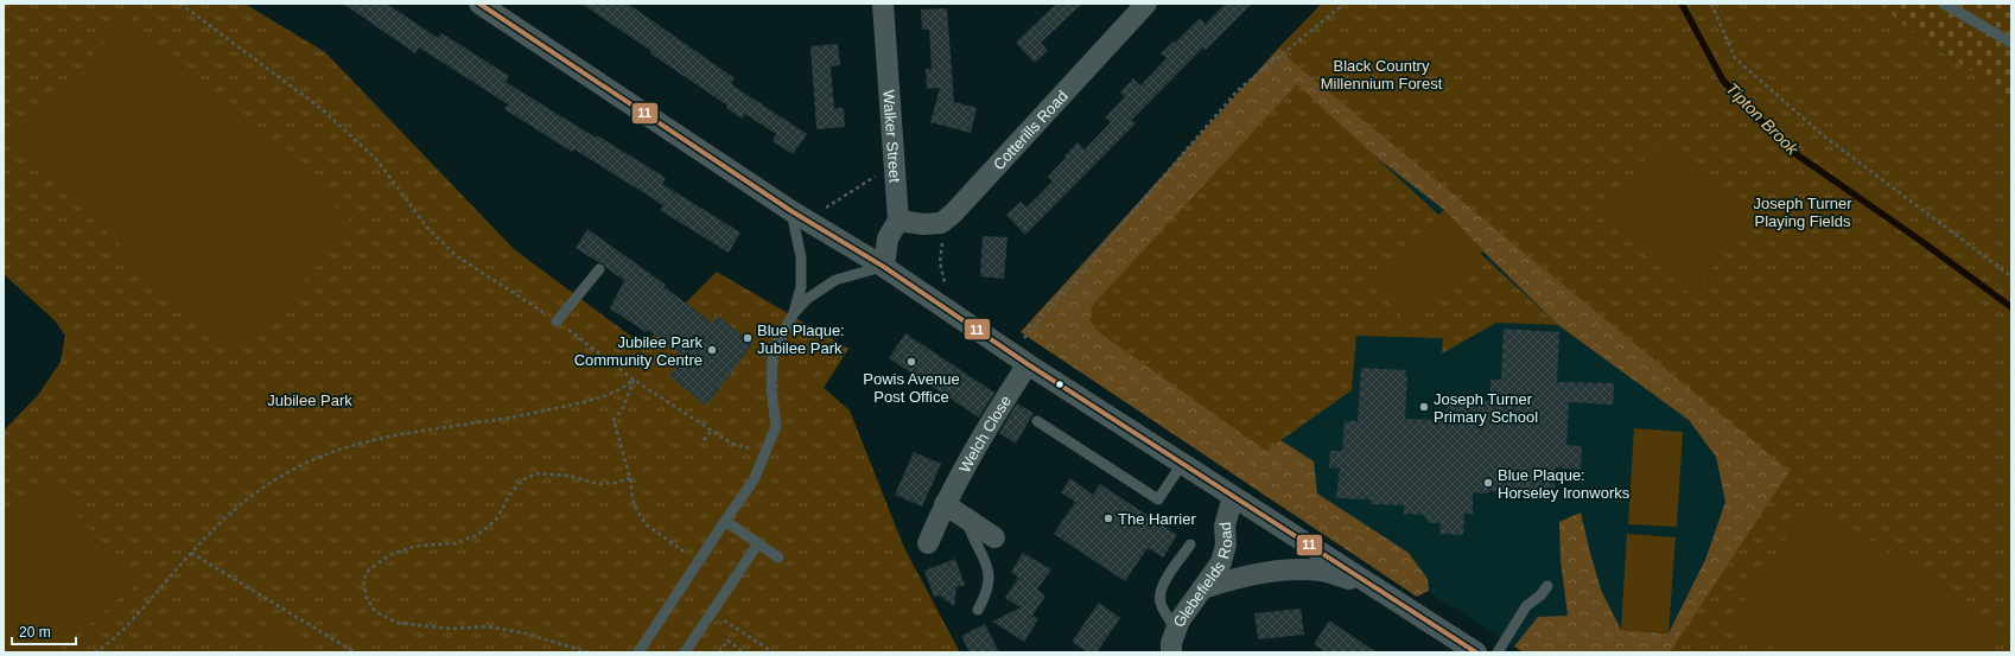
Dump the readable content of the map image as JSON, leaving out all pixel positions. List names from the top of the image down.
{
  "streets": {
    "street": [
      "Cotterills Road",
      "Walker Street",
      "Welch Close",
      "Glebefields Road"
    ]
  },
  "crossings": [
    ["Cotterills Road", "Walker Street"]
  ],
  "water": ["Tipton Brook"],
  "parks": ["Black Country Millennium Forest", "Joseph Turner Playing Fields", "Jubilee Park"],
  "places": [
    "Blue Plaque: Jubilee Park",
    "Jubilee Park Community Centre",
    "Powis Avenue Post Office",
    "Joseph Turner Primary School",
    "Blue Plaque: Horseley Ironworks",
    "The Harrier"
  ],
  "lines": ["transit line 11"],
  "scale_bar": "20 m"
}
